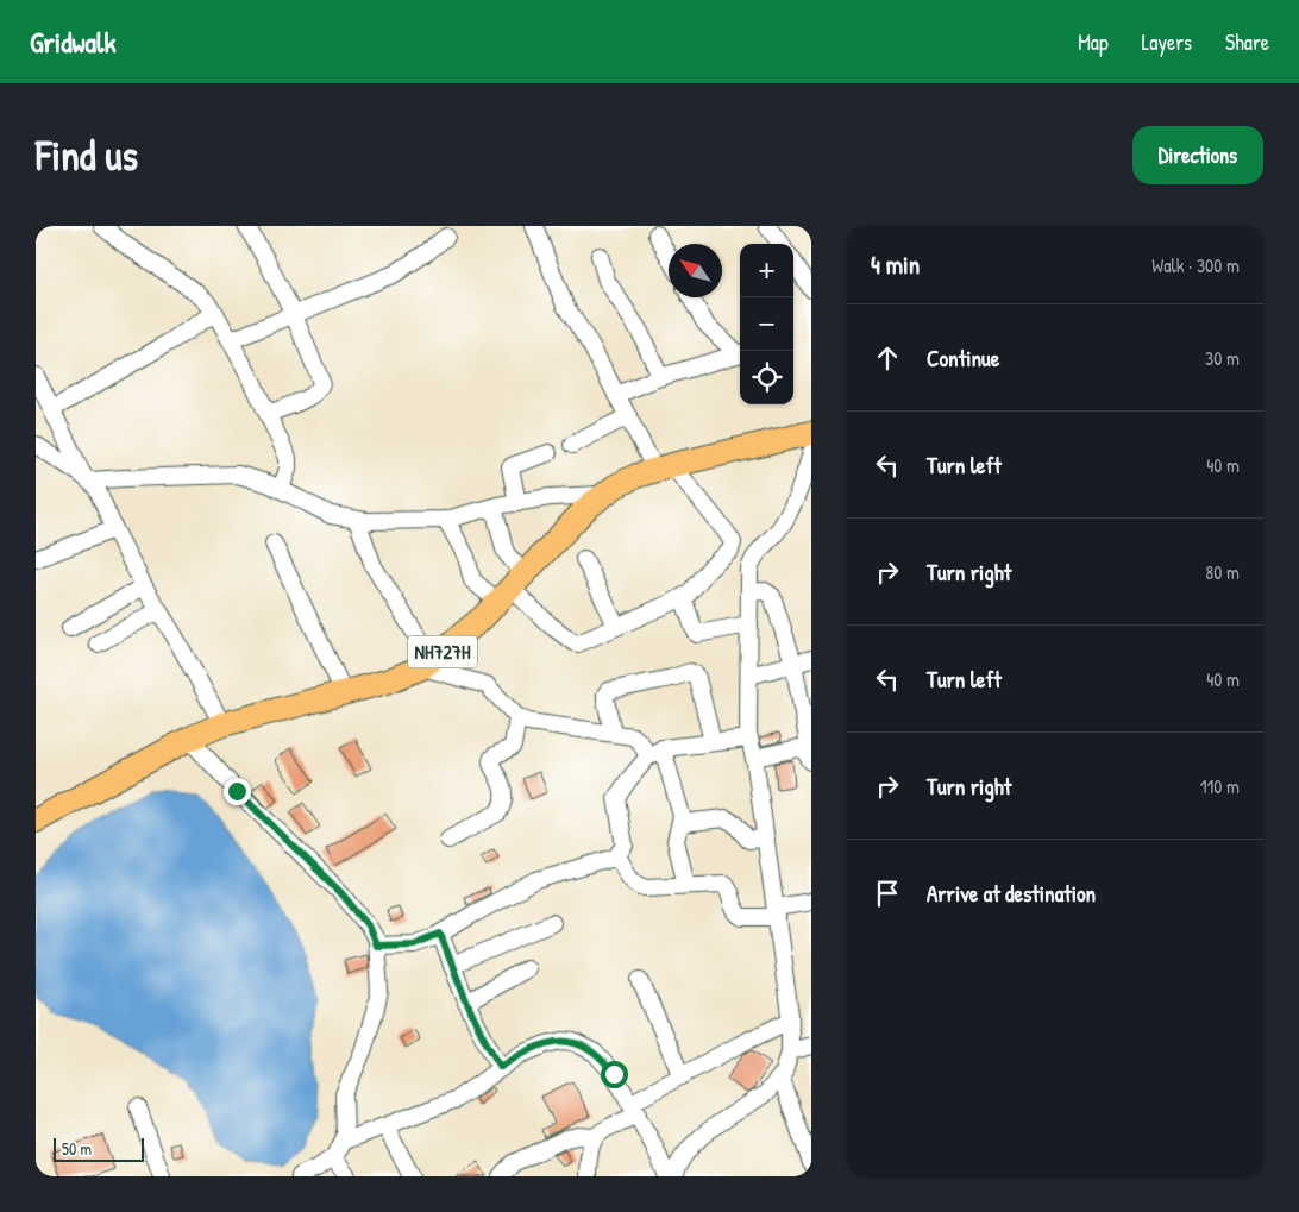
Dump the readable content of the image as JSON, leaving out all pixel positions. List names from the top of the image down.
{
  "streets": {
    "highway": ["NH727H"]
  },
  "scale_bar": "50 m",
  "north": "top left",
  "page": {
    "header": "Gridwalk",
    "nav": ["Map", "Layers", "Share"],
    "buttons": "Directions",
    "title": "Find us",
    "heading": ["4 min", "Walk · 300 m"],
    "map_buttons": ["+", "−"],
    "list": [
      ["Continue", "30 m"],
      ["Turn left", "40 m"],
      ["Turn right", "80 m"],
      ["Turn left", "40 m"],
      ["Turn right", "110 m"],
      "Arrive at destination"
    ],
    "scale": "50 m"
  }
}
